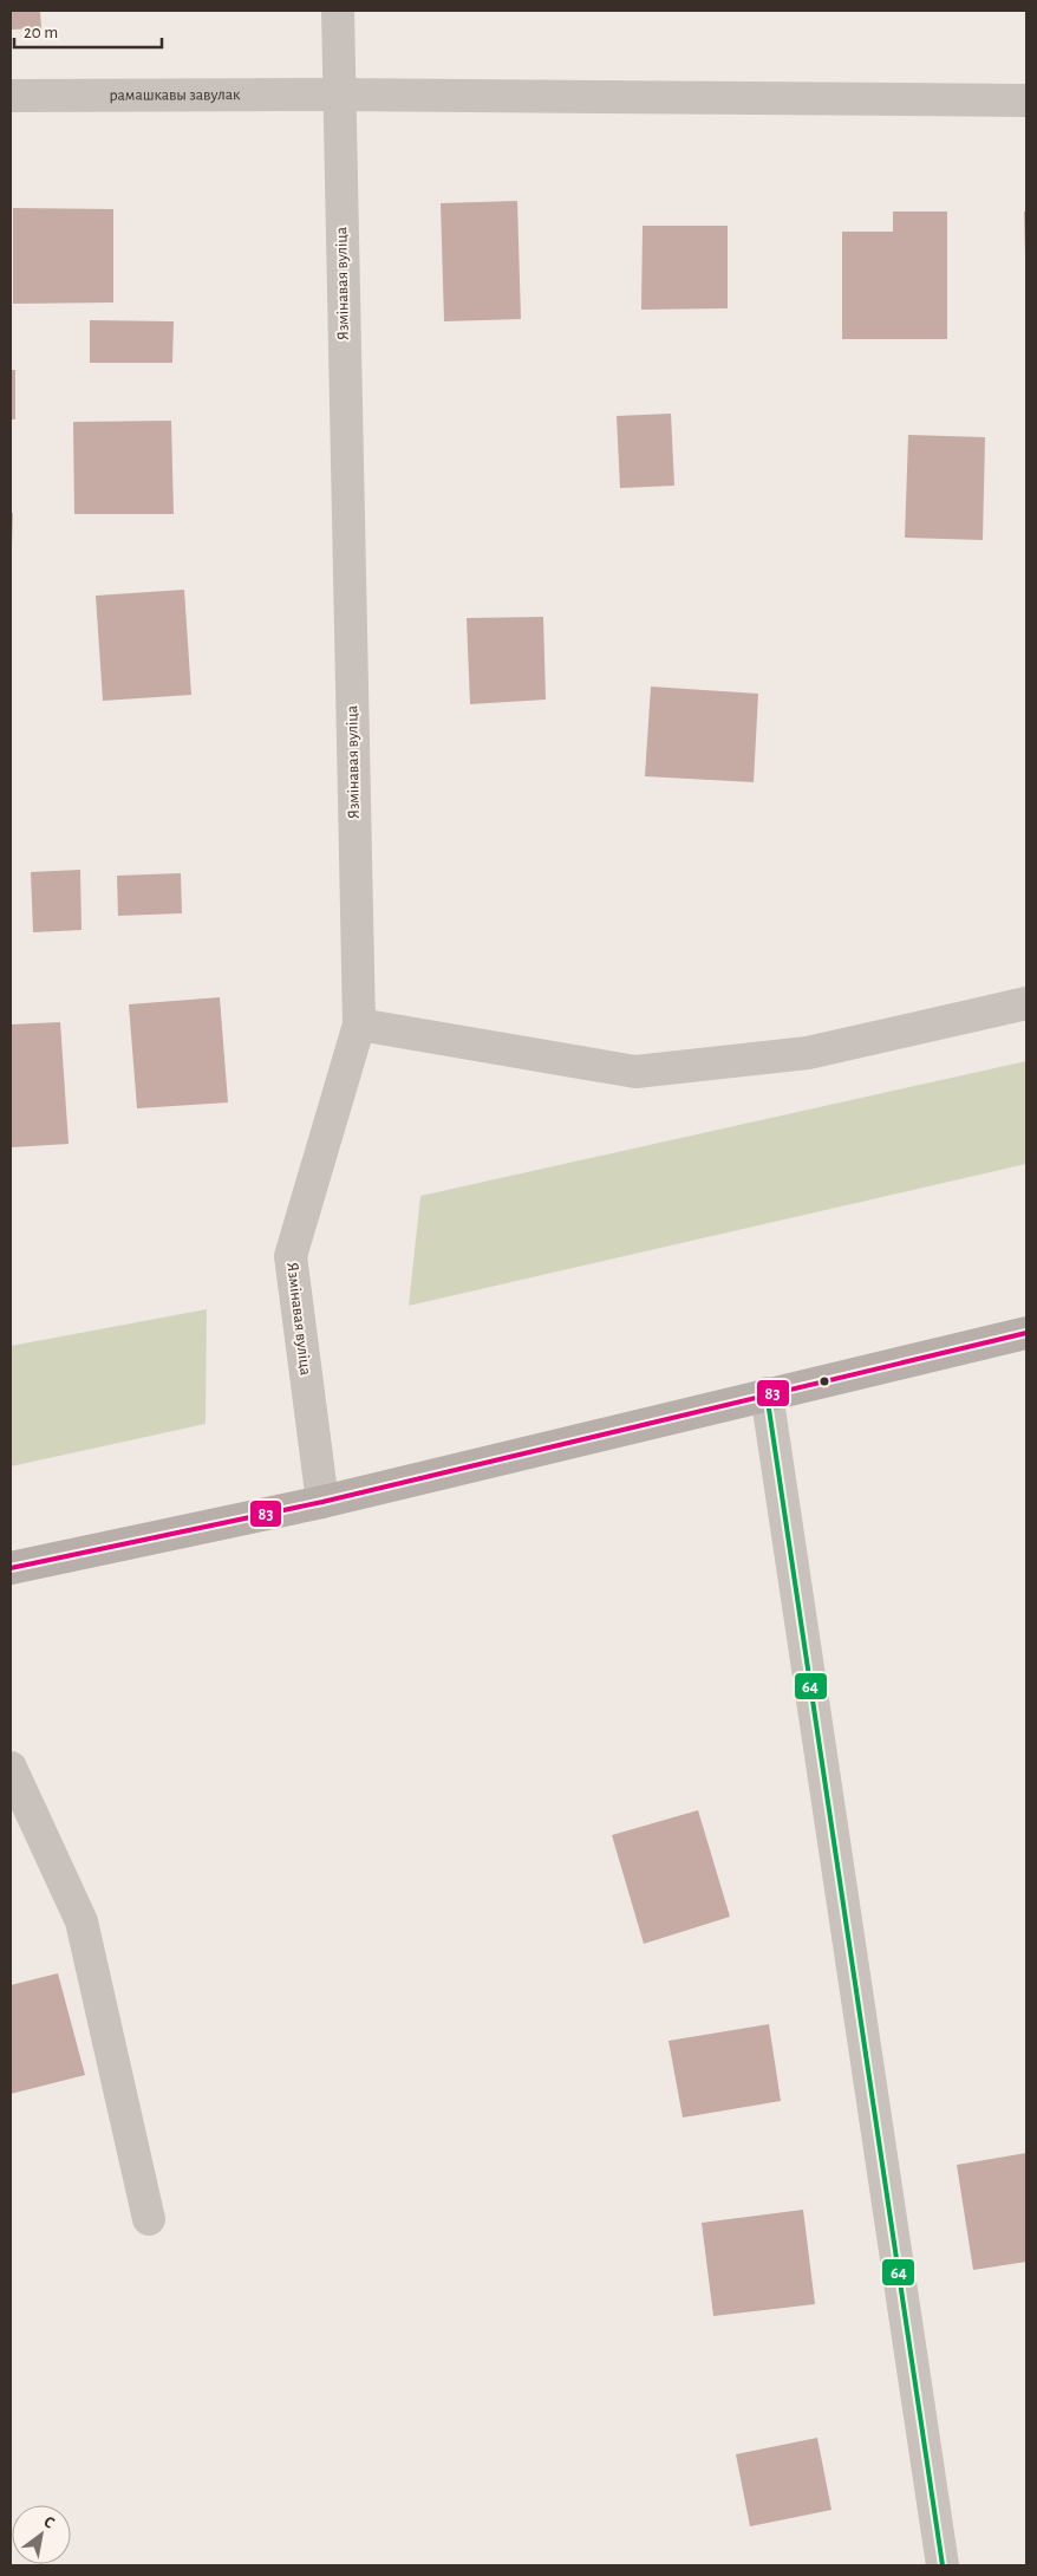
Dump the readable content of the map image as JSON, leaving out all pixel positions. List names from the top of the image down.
{
  "streets": {
    "street": ["рамашкавы завулак", "Язмінавая вуліца"]
  },
  "crossings": [
    ["рамашкавы завулак", "Язмінавая вуліца"]
  ],
  "lines": ["transit line 83", "transit line 64"],
  "scale_bar": "20 m",
  "north": "top right"
}
